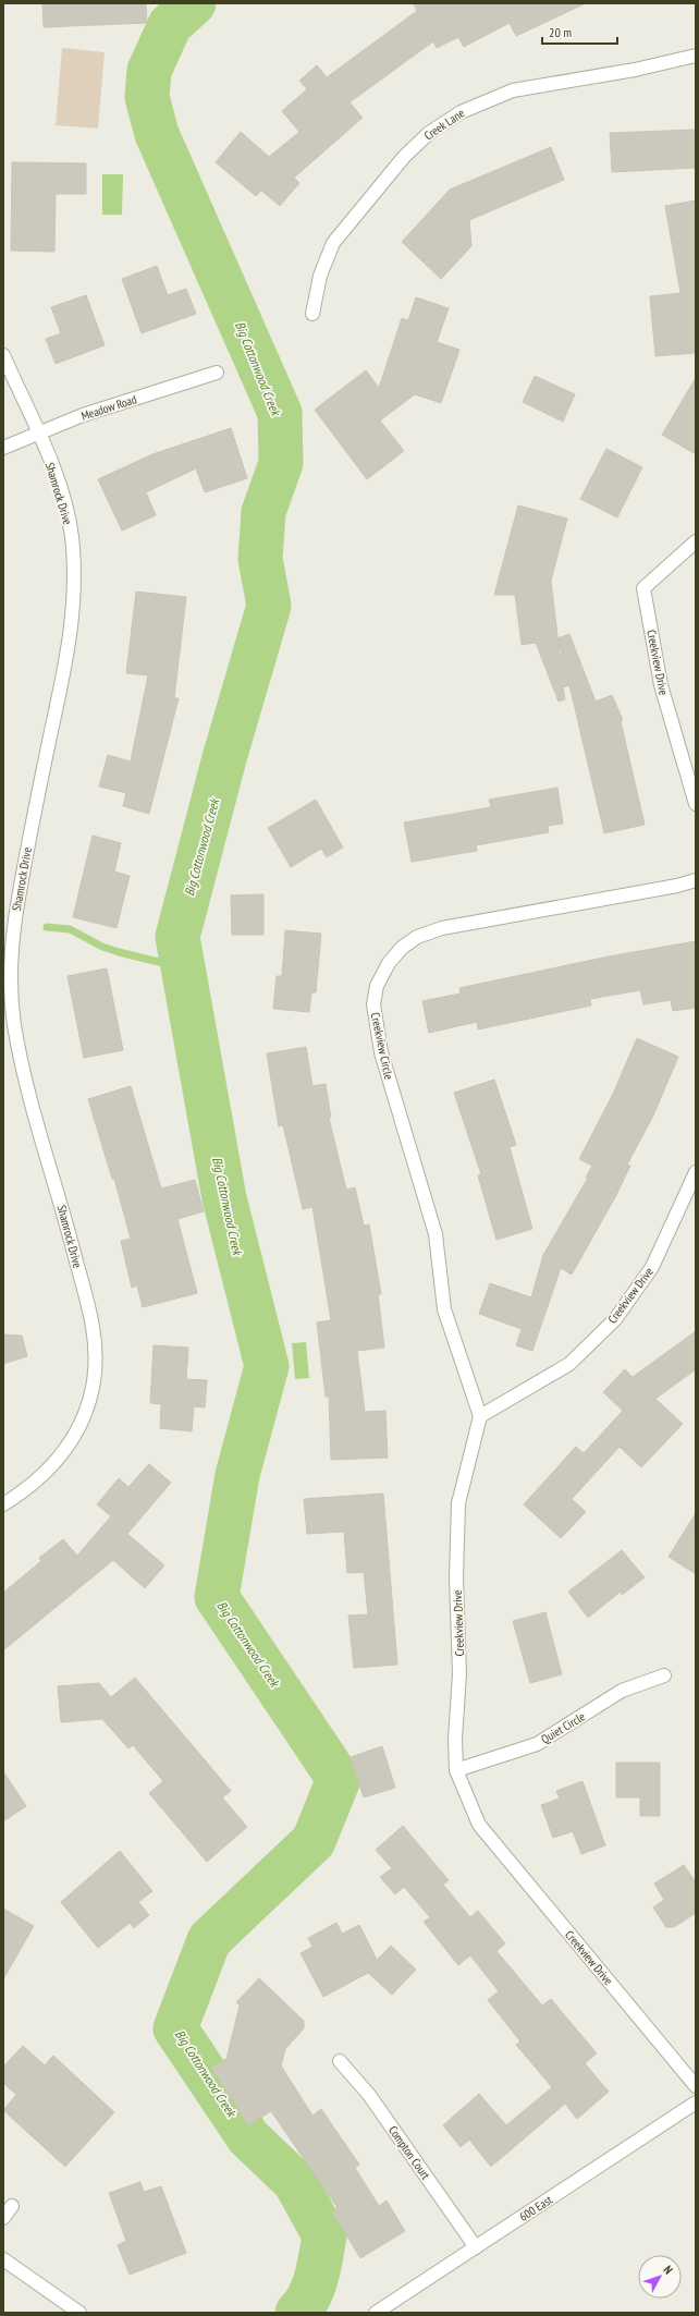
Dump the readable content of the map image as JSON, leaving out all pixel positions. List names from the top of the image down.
{
  "streets": {
    "street": [
      "Creek Lane",
      "Meadow Road",
      "Shamrock Drive",
      "Creekview Drive",
      "Creekview Circle",
      "Quiet Circle",
      "Compton Court",
      "600 East"
    ]
  },
  "crossings": [
    ["Meadow Road", "Shamrock Drive"],
    ["Creekview Drive", "Creekview Circle"],
    ["Creekview Drive", "Quiet Circle"],
    ["Compton Court", "600 East"]
  ],
  "water": ["Big Cottonwood Creek"],
  "scale_bar": "20 m",
  "north": "top right"
}
